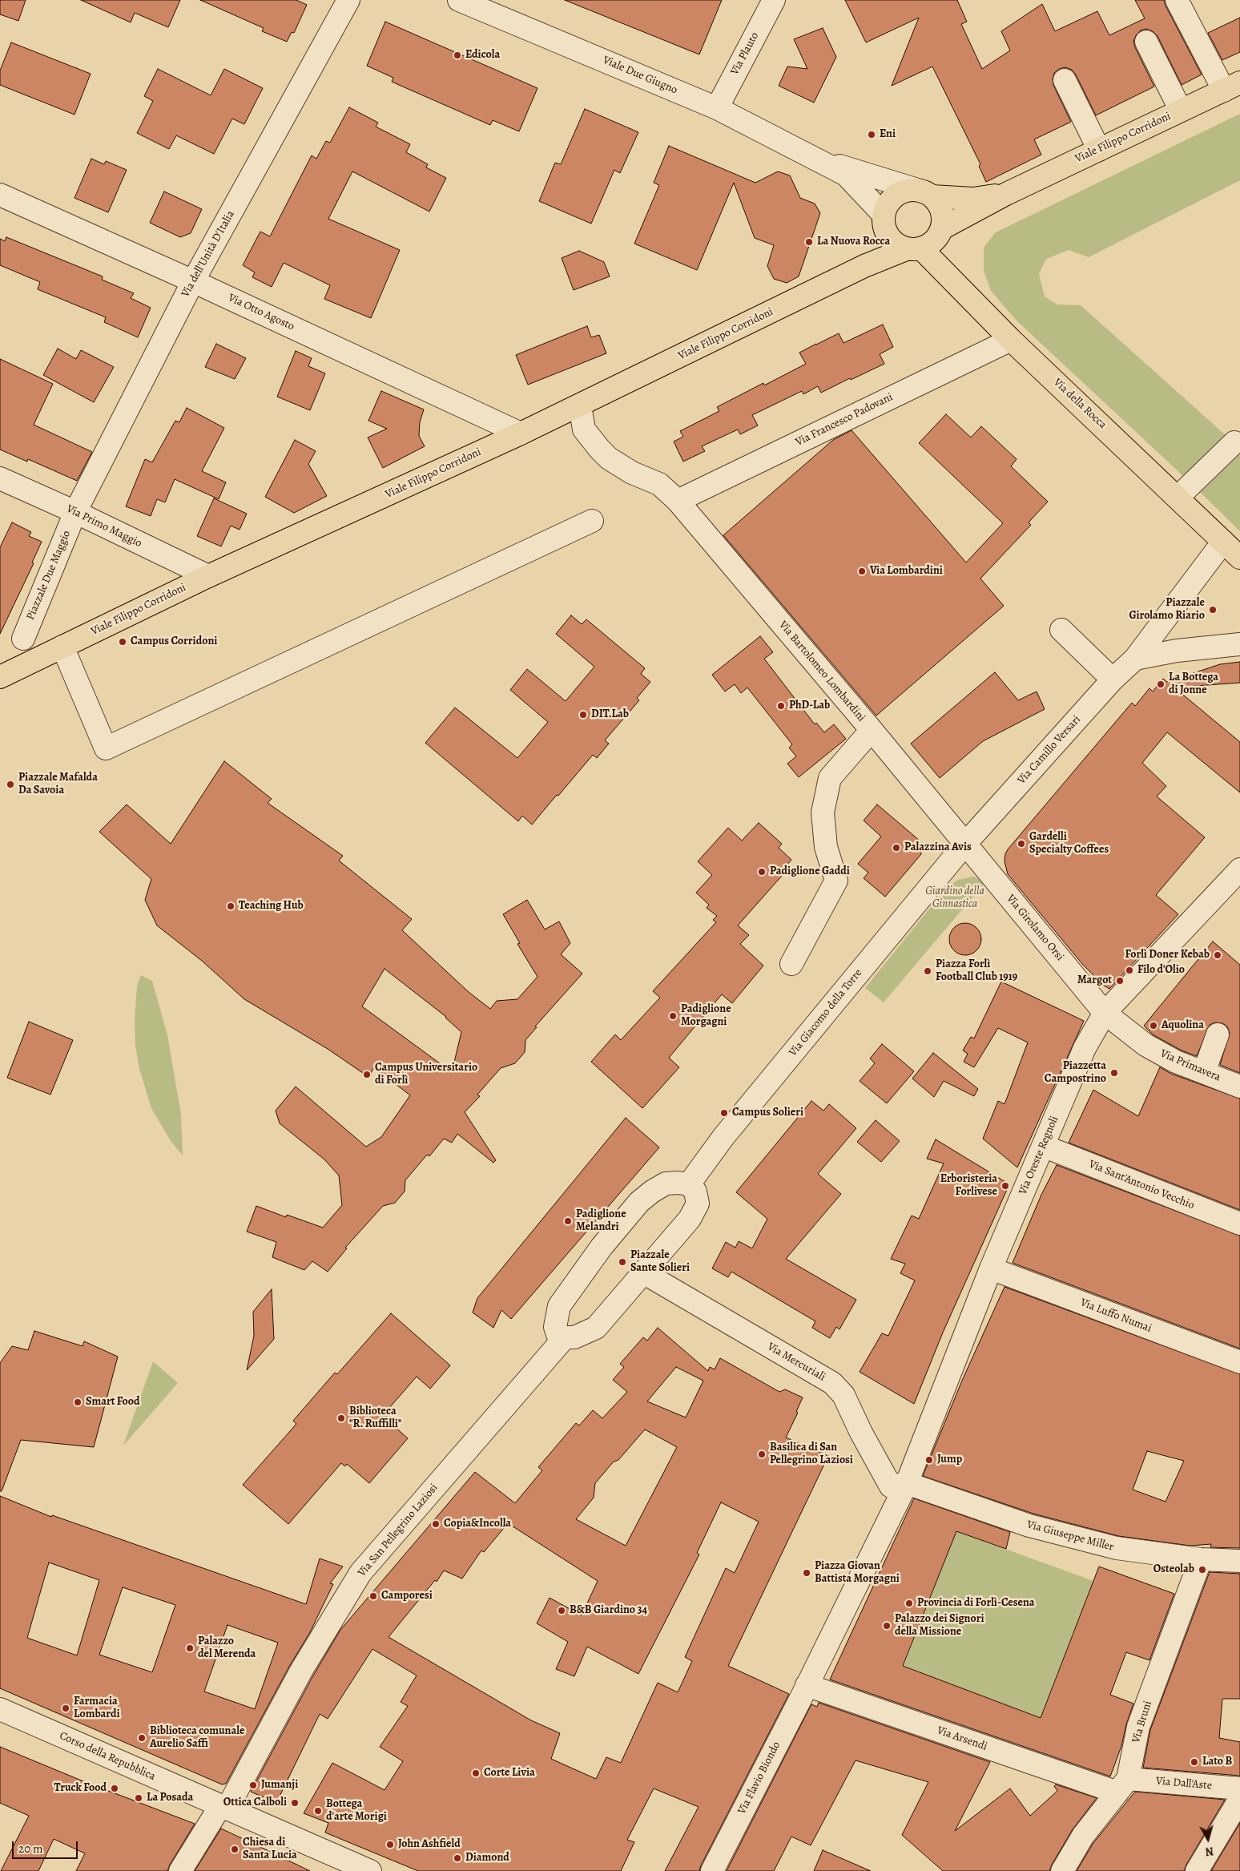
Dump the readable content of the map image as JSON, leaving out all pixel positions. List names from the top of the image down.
{
  "streets": {
    "main road": ["Viale Filippo Corridoni", "Via della Rocca"],
    "street": [
      "Via Plauto",
      "Viale Due Giugno",
      "Via dell'Unità D'Italia",
      "Via Otto Agosto",
      "Via Francesco Padovani",
      "Via Primo Maggio",
      "Piazzale Due Maggio",
      "Via Bartolomeo Lombardini",
      "Via Camillo Versari",
      "Via Girolamo Orsi",
      "Via Giacomo della Torre",
      "Via Primavera",
      "Via Oreste Regnoli",
      "Via Sant'Antonio Vecchio",
      "Via Luffo Numai",
      "Via Mercuriali",
      "Via San Pellegrino Laziosi",
      "Via Giuseppe Miller",
      "Via Bruni",
      "Via Arsendi",
      "Corso della Repubblica",
      "Via Flavio Biondo",
      "Via Dall'Aste"
    ]
  },
  "crossings": [
    ["Via Plauto", "Viale Due Giugno"],
    ["Viale Due Giugno", "Viale Filippo Corridoni"],
    ["Viale Due Giugno", "Via della Rocca"],
    ["Viale Filippo Corridoni", "Via Otto Agosto"],
    ["Viale Filippo Corridoni", "Via della Rocca"],
    ["Viale Filippo Corridoni", "Via Primo Maggio"],
    ["Viale Filippo Corridoni", "Via Bartolomeo Lombardini"],
    ["Via dell'Unità D'Italia", "Via Otto Agosto"],
    ["Via dell'Unità D'Italia", "Via Primo Maggio"],
    ["Via dell'Unità D'Italia", "Piazzale Due Maggio"],
    ["Via della Rocca", "Via Francesco Padovani"],
    ["Via Francesco Padovani", "Via Bartolomeo Lombardini"],
    ["Via Primo Maggio", "Piazzale Due Maggio"],
    ["Via Bartolomeo Lombardini", "Via Camillo Versari"],
    ["Via Bartolomeo Lombardini", "Via Girolamo Orsi"],
    ["Via Bartolomeo Lombardini", "Via Giacomo della Torre"],
    ["Via Camillo Versari", "Via Girolamo Orsi"],
    ["Via Camillo Versari", "Via Giacomo della Torre"],
    ["Via Girolamo Orsi", "Via Giacomo della Torre"],
    ["Via Girolamo Orsi", "Via Primavera"],
    ["Via Girolamo Orsi", "Via Oreste Regnoli"],
    ["Via Primavera", "Via Oreste Regnoli"],
    ["Via Oreste Regnoli", "Via Sant'Antonio Vecchio"],
    ["Via Oreste Regnoli", "Via Luffo Numai"],
    ["Via Oreste Regnoli", "Via Mercuriali"],
    ["Via Oreste Regnoli", "Via Giuseppe Miller"],
    ["Via Mercuriali", "Via Giuseppe Miller"],
    ["Via San Pellegrino Laziosi", "Corso della Repubblica"],
    ["Via Giuseppe Miller", "Via Bruni"],
    ["Via Bruni", "Via Arsendi"],
    ["Via Bruni", "Via Dall'Aste"],
    ["Via Arsendi", "Via Flavio Biondo"],
    ["Via Arsendi", "Via Dall'Aste"]
  ],
  "parks": ["Giardino della Ginnastica"],
  "places": [
    "Edicola",
    "Eni",
    "La Nuova Rocca",
    "Via Lombardini",
    "Piazzale Girolamo Riario",
    "Campus Corridoni",
    "La Bottega di Jonne",
    "PhD-Lab",
    "DIT.Lab",
    "Piazzale Mafalda Da Savoia",
    "Gardelli Specialty Coffees",
    "Palazzina Avis",
    "Padiglione Gaddi",
    "Teaching Hub",
    "Forlì Doner Kebab",
    "Filo d'Olio",
    "Piazza Forlì Football Club 1919",
    "Margot",
    "Padiglione Morgagni",
    "Aquolina",
    "Piazzetta Campostrino",
    "Campus Universitario di Forlì",
    "Campus Solieri",
    "Erboristeria Forlivese",
    "Padiglione Melandri",
    "Piazzale Sante Solieri",
    "Smart Food",
    "Biblioteca \"R. Ruffilli\"",
    "Basilica di San Pellegrino Laziosi",
    "Jump",
    "Copia&Incolla",
    "Osteolab",
    "Piazza Giovan Battista Morgagni",
    "Camporesi",
    "Provincia di Forlì-Cesena",
    "B&B Giardino 34",
    "Palazzo dei Signori della Missione",
    "Palazzo del Merenda",
    "Farmacia Lombardi",
    "Biblioteca comunale Aurelio Saffi",
    "Lato B",
    "Corte Livia",
    "Jumanji",
    "Truck Food",
    "La Posada",
    "Ottica Calboli",
    "Bottega d'arte Morigi",
    "John Ashfield",
    "Chiesa di Santa Lucia",
    "Diamond"
  ],
  "scale_bar": "20 m",
  "north": "bottom"
}
